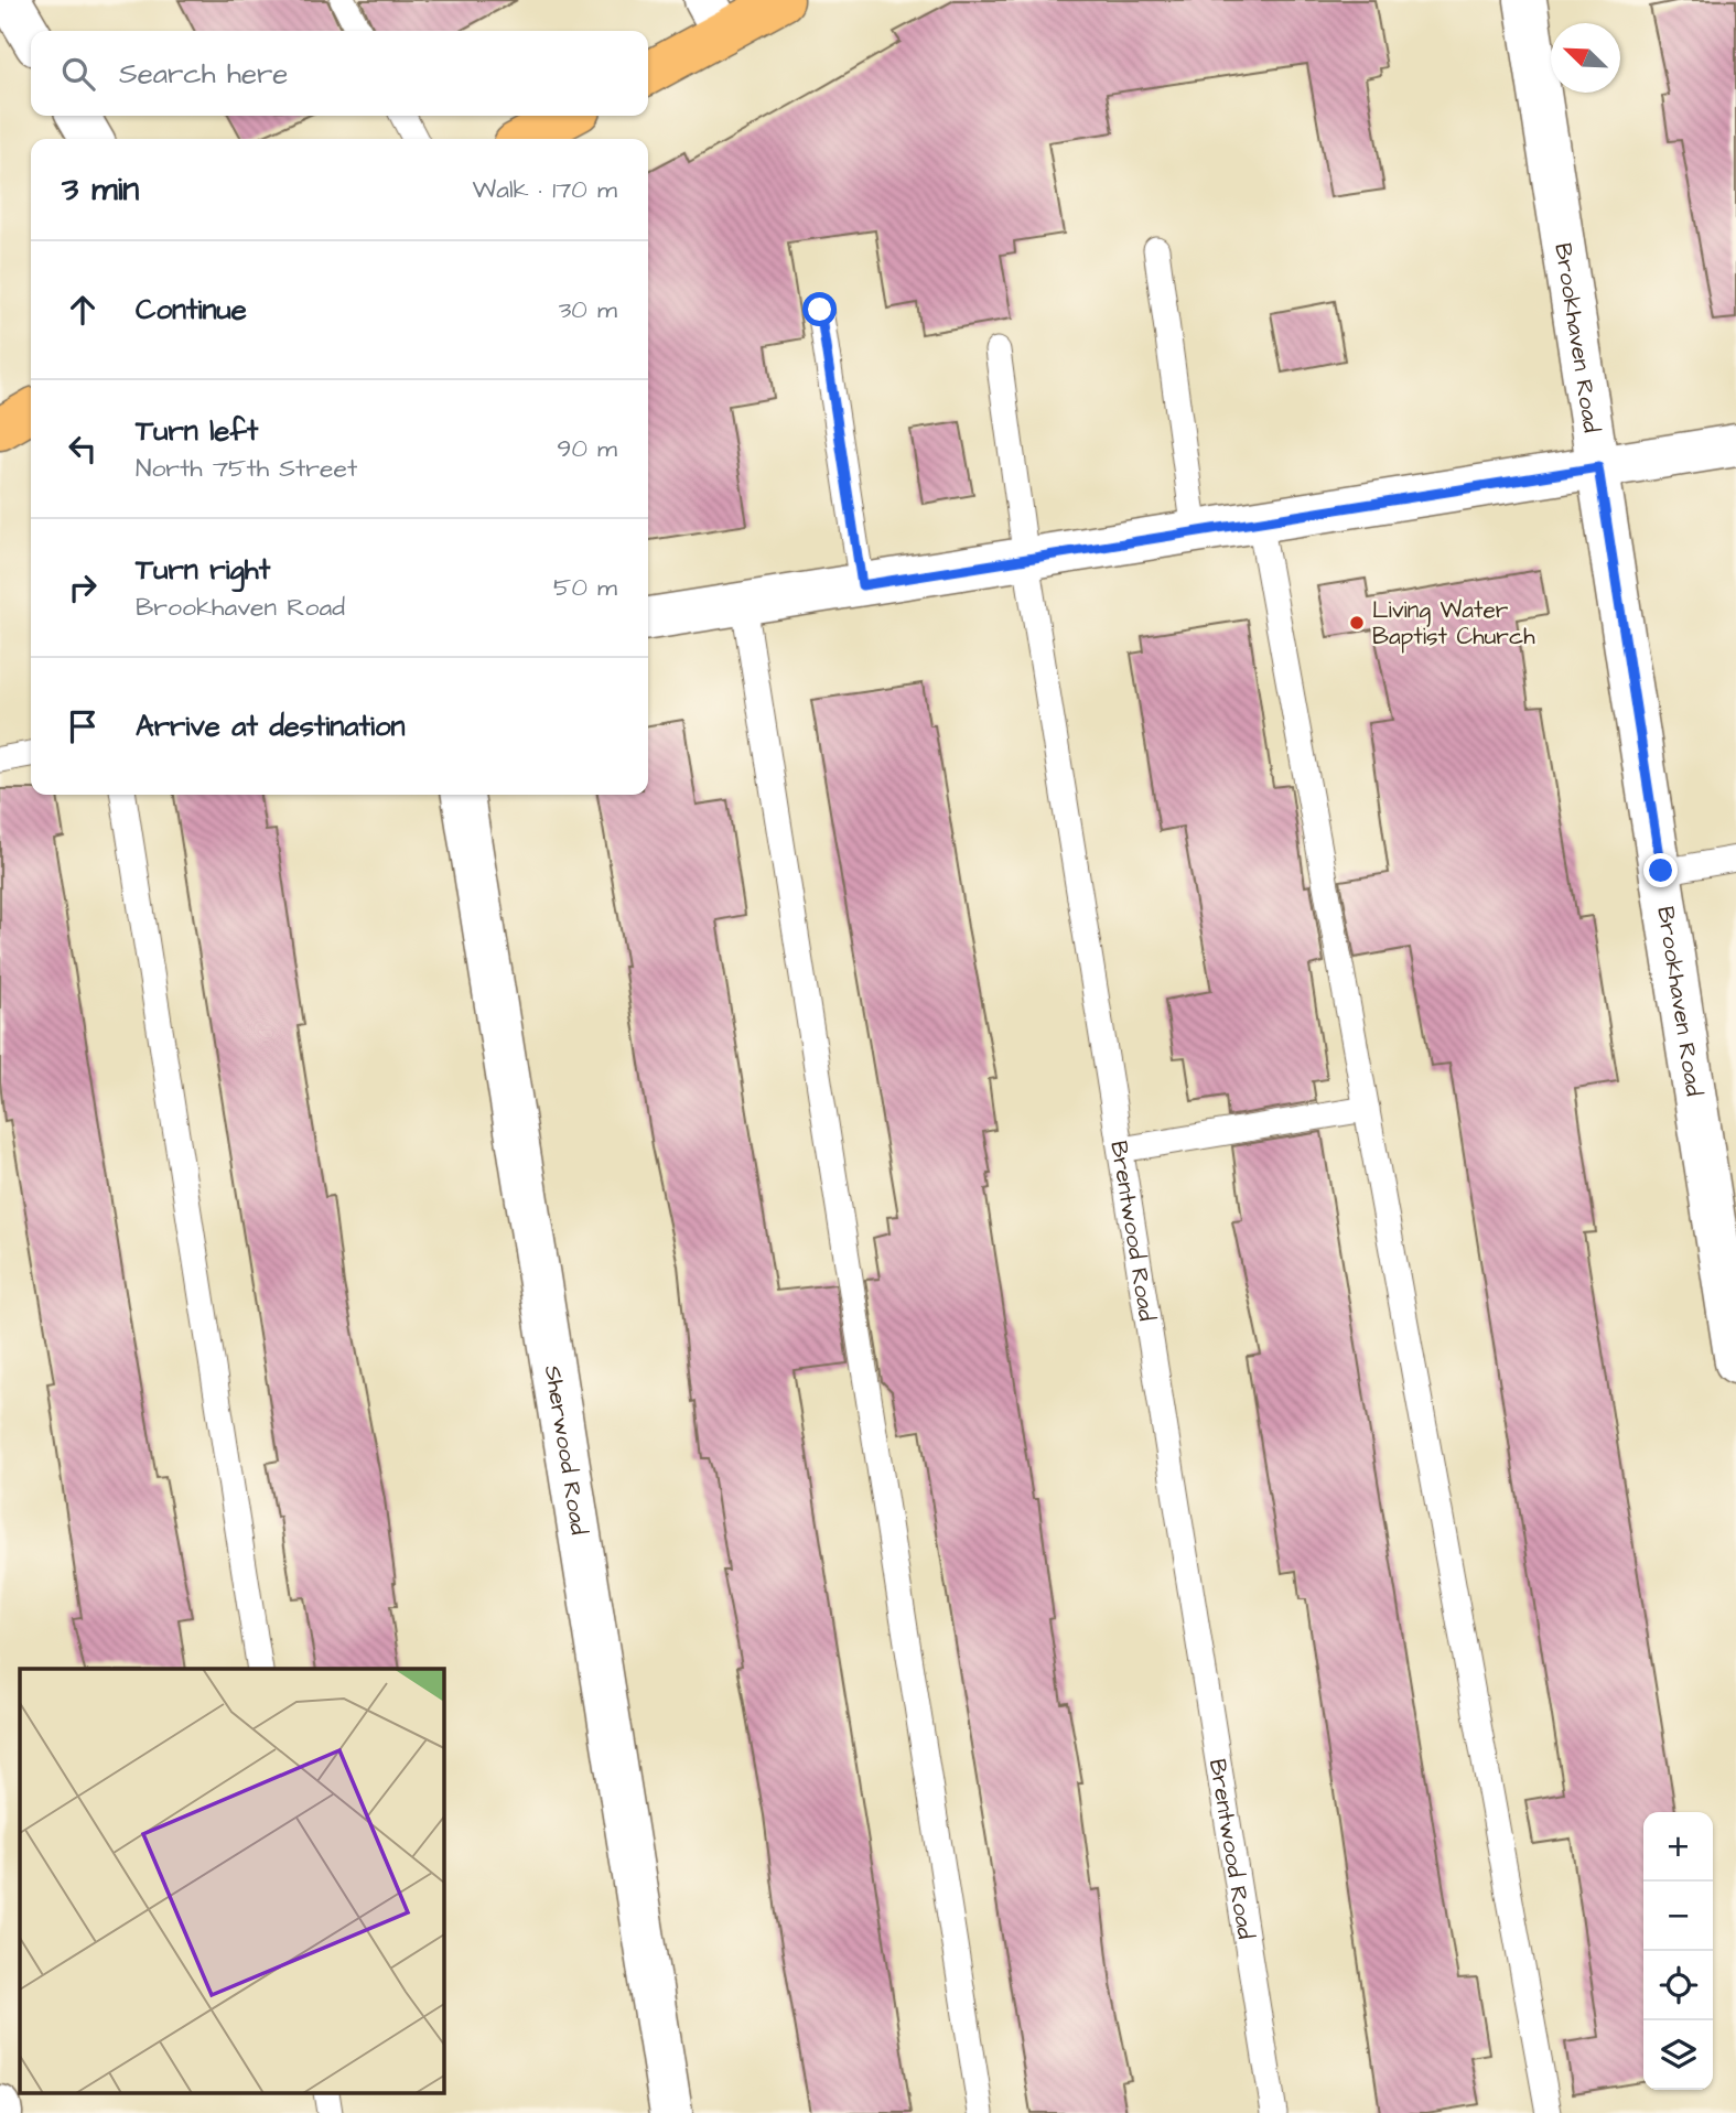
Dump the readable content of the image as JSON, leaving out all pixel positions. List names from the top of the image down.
{
  "streets": {
    "street": ["Brookhaven Road", "Sherwood Road"],
    "lane": ["Brentwood Road"]
  },
  "places": ["Living Water Baptist Church"],
  "north": "top left",
  "page": {
    "search": "Search here",
    "heading": ["3 min", "Walk · 170 m"],
    "list": [
      ["Continue", "30 m"],
      ["Turn left", "North 75th Street", "90 m"],
      ["Turn right", "Brookhaven Road", "50 m"],
      "Arrive at destination"
    ],
    "map_buttons": ["+", "−"]
  }
}
